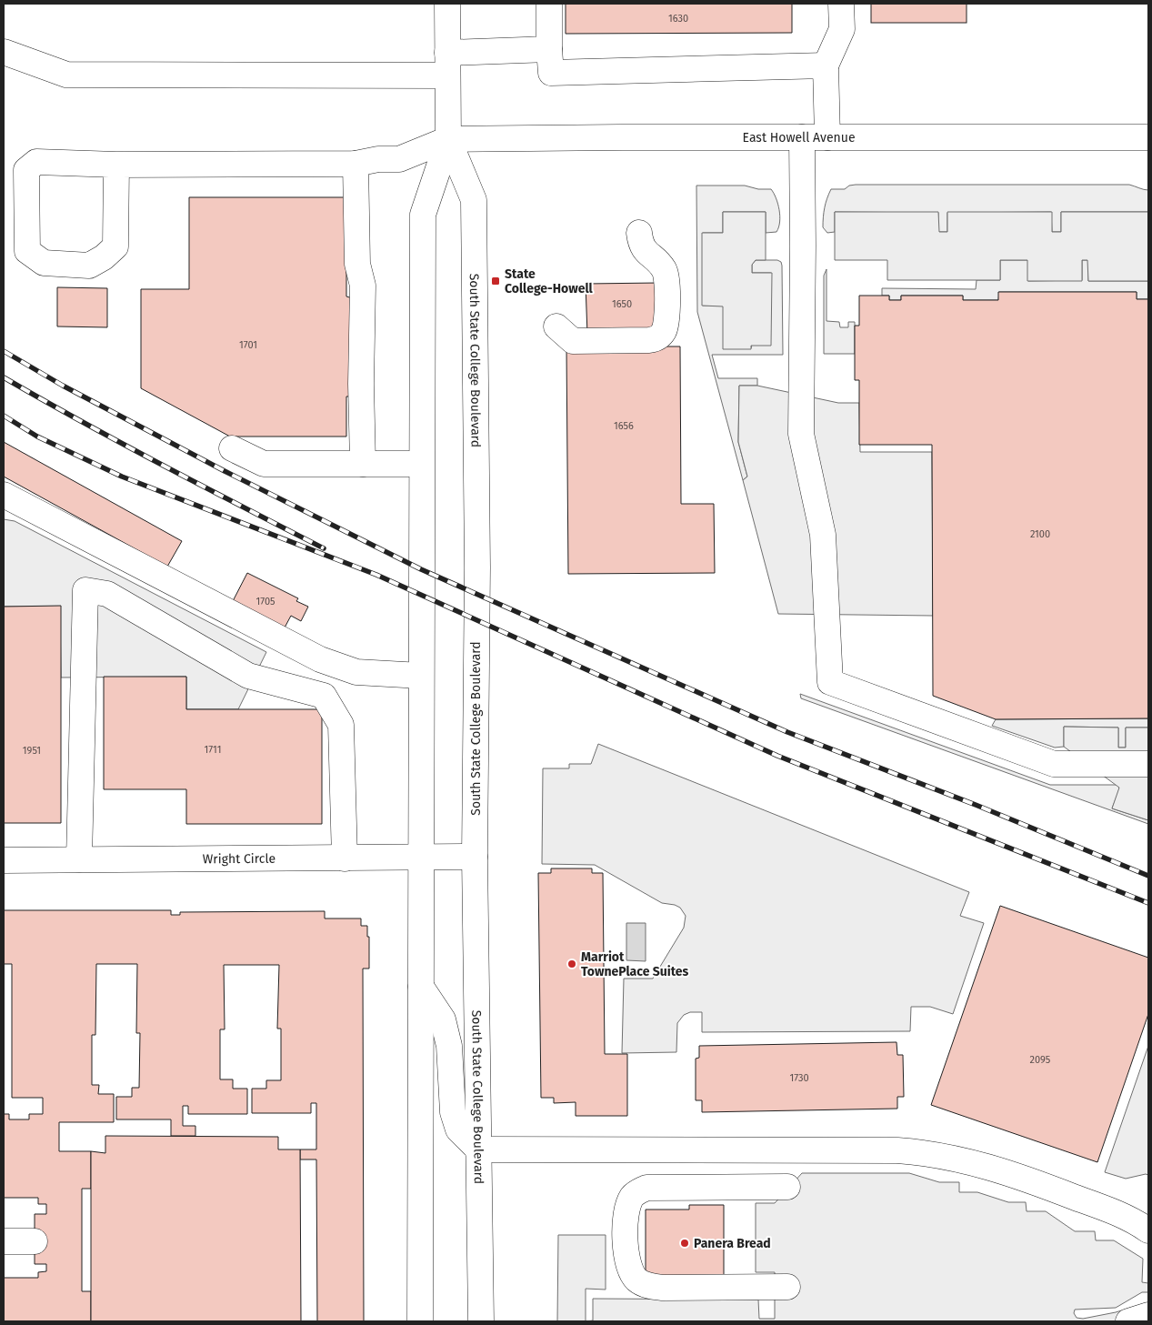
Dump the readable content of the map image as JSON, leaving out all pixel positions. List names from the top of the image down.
{
  "streets": {
    "main road": ["East Howell Avenue", "South State College Boulevard", "Wright Circle"]
  },
  "crossings": [
    ["East Howell Avenue", "South State College Boulevard"],
    ["South State College Boulevard", "Wright Circle"]
  ],
  "places": {
    "transit": ["State College-Howell"],
    "other": ["Marriot TownePlace Suites", "Panera Bread"]
  },
  "house_numbers": [
    "1630",
    "1650",
    "1701",
    "1656",
    "2100",
    "1705",
    "1711",
    "1951",
    "2095",
    "1730"
  ]
}
